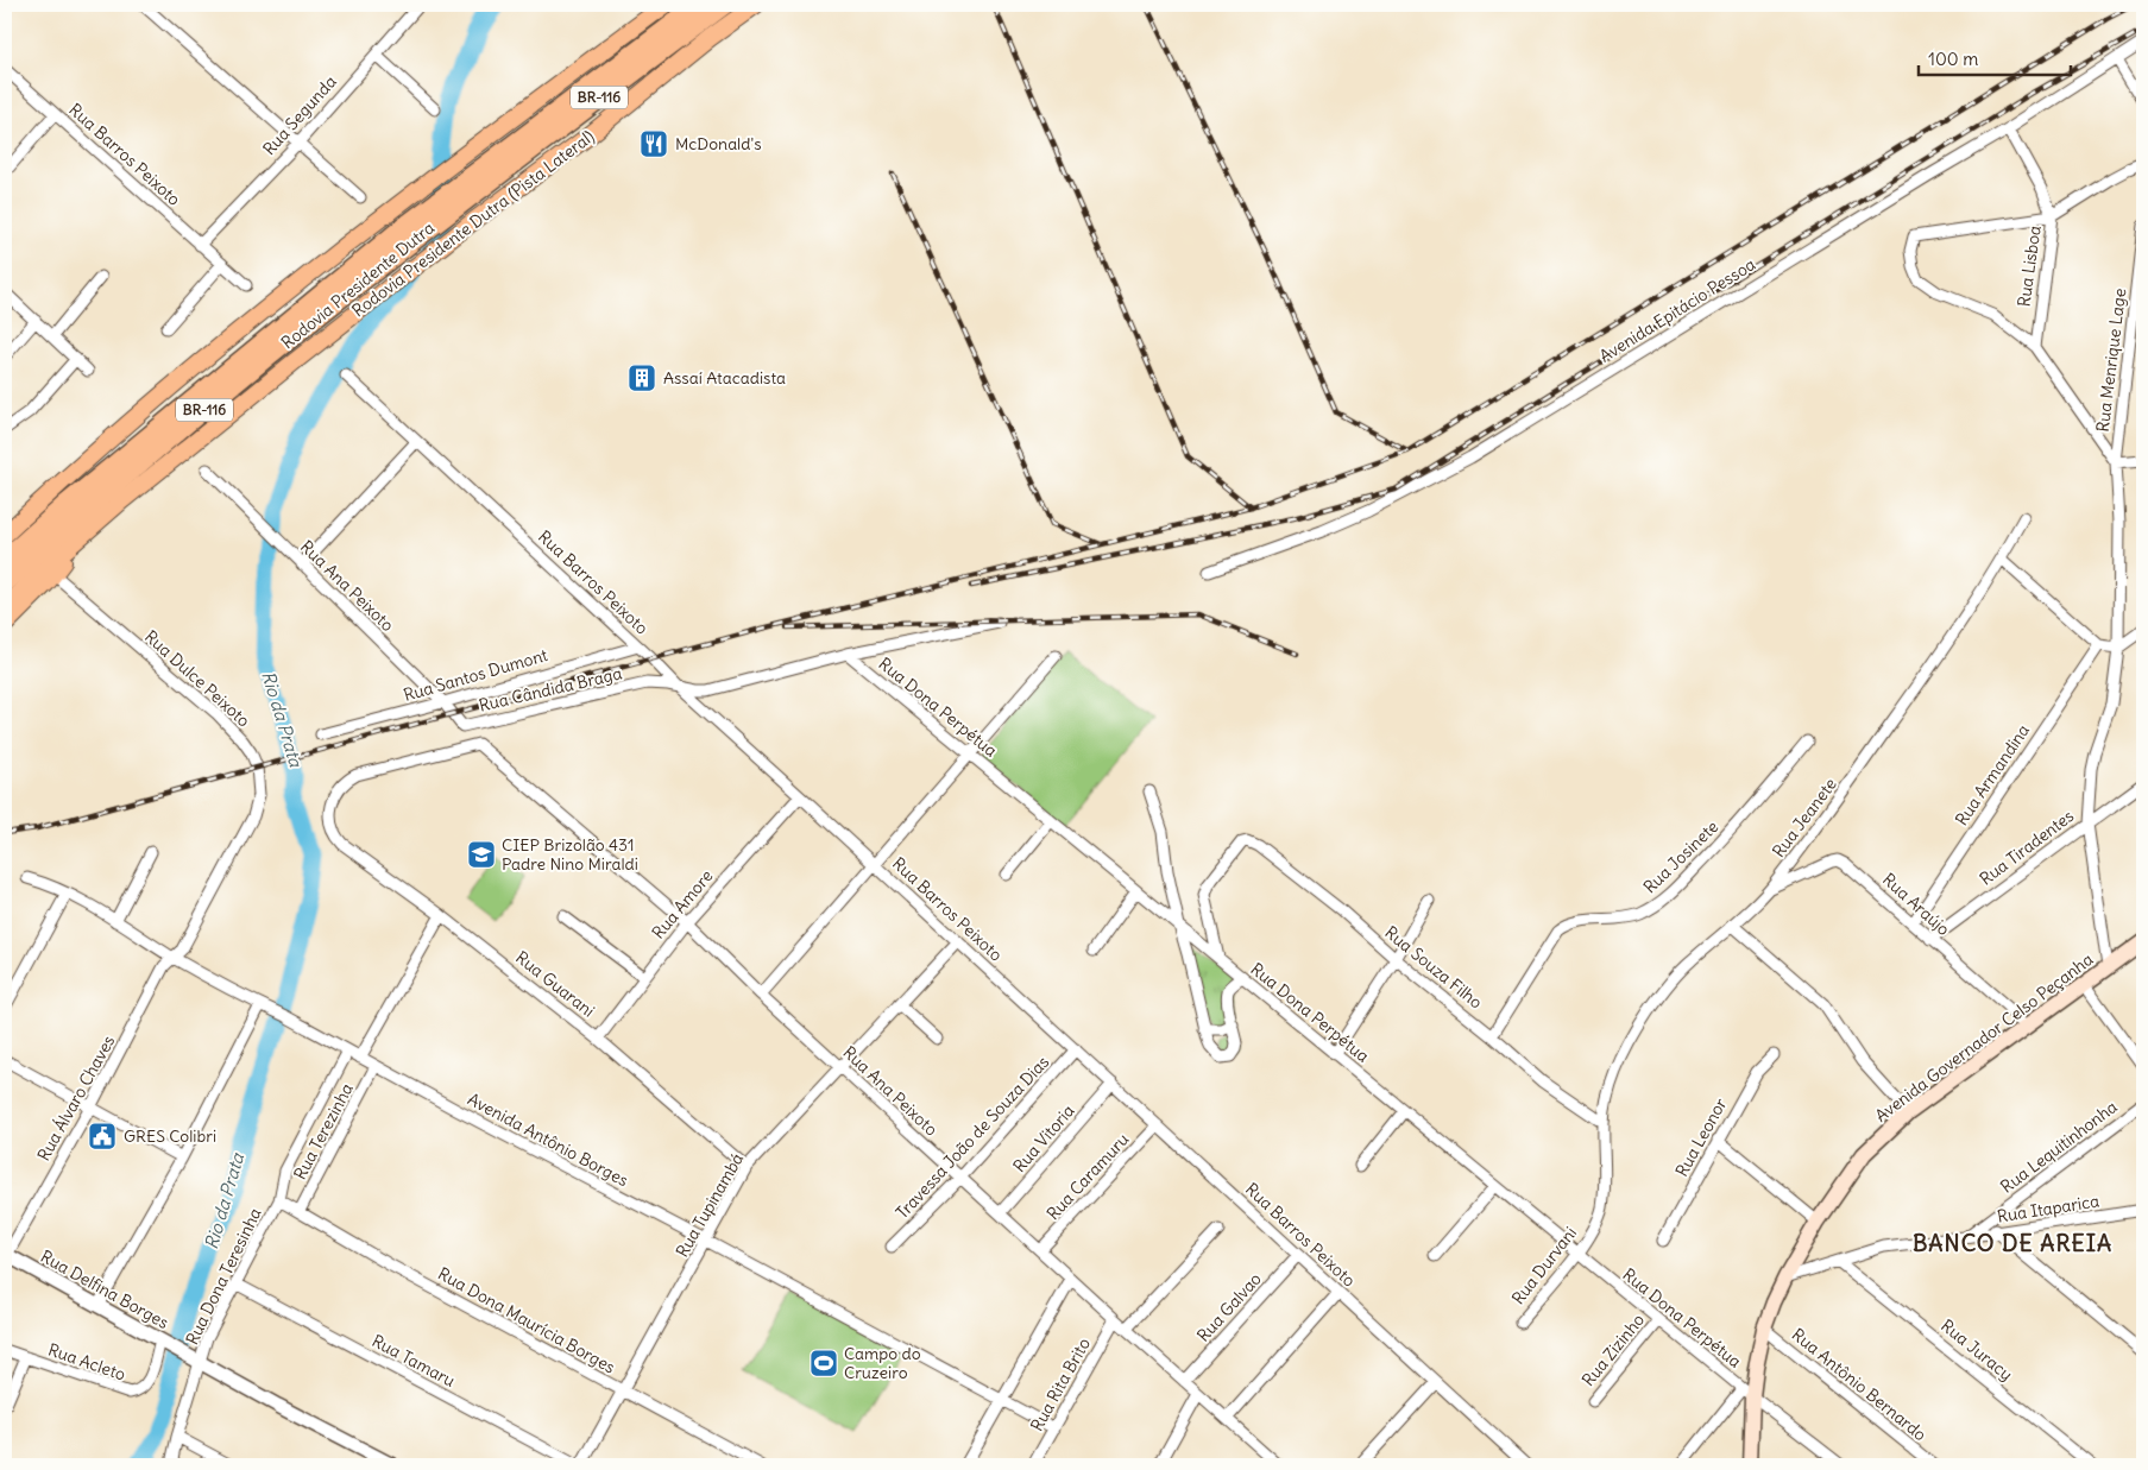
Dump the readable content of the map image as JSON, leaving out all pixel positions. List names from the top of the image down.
{
  "streets": {
    "highway": ["BR-116", "Rodovia Presidente Dutra (Pista Lateral)", "Rodovia Presidente Dutra"],
    "main road": ["Avenida Governador Celso Peçanha"],
    "street": [
      "Rua Segunda",
      "Rua Barros Peixoto",
      "Rua Lisboa",
      "Avenida Epitácio Pessoa",
      "Rua Menrique Lage",
      "Rua Ana Peixoto",
      "Rua Santos Dumont",
      "Rua Dulce Peixoto",
      "Rua Cândida Braga",
      "Rua Dona Perpétua",
      "Rua Armandina",
      "Rua Jeanete",
      "Rua Tiradentes",
      "Rua Josinete",
      "Rua Amore",
      "Rua Araújo",
      "Rua Souza Filho",
      "Rua Guarani",
      "Rua Álvaro Chaves",
      "Rua Terezinha",
      "Travessa João de Souza Dias",
      "Rua Leonor",
      "Rua Vitoria",
      "Avenida Antônio Borges",
      "Rua Lequitinhonha",
      "Rua Caramuru",
      "Rua Tupinambá",
      "Rua Itaparica",
      "Rua Durvani",
      "Rua Dona Teresinha",
      "Rua Delfina Borges",
      "Rua Galvao",
      "Rua Dona Maurícia Borges",
      "Rua Zizinho",
      "Rua Juracy",
      "Rua Tamaru",
      "Rua Acleto",
      "Rua Rita Brito",
      "Rua Antônio Bernardo"
    ]
  },
  "crossings": [
    ["Rua Segunda", "Rua Barros Peixoto"],
    ["Rua Barros Peixoto", "Rua Santos Dumont"],
    ["Rua Barros Peixoto", "Rua Dona Perpétua"],
    ["Rua Barros Peixoto", "Rua Amore"],
    ["Rua Barros Peixoto", "Travessa João de Souza Dias"],
    ["Rua Barros Peixoto", "Rua Vitoria"],
    ["Rua Barros Peixoto", "Rua Caramuru"],
    ["Rua Barros Peixoto", "Rua Tupinambá"],
    ["Rua Barros Peixoto", "Rua Galvao"],
    ["Rua Lisboa", "Avenida Epitácio Pessoa"],
    ["Rua Menrique Lage", "Rua Tiradentes"],
    ["Rua Menrique Lage", "Avenida Governador Celso Peçanha"],
    ["Rua Ana Peixoto", "Rua Santos Dumont"],
    ["Rua Ana Peixoto", "Rua Cândida Braga"],
    ["Rua Ana Peixoto", "Rua Amore"],
    ["Rua Ana Peixoto", "Rua Guarani"],
    ["Rua Ana Peixoto", "Travessa João de Souza Dias"],
    ["Rua Ana Peixoto", "Rua Vitoria"],
    ["Rua Ana Peixoto", "Rua Caramuru"],
    ["Rua Ana Peixoto", "Rua Tupinambá"],
    ["Rua Ana Peixoto", "Rua Galvao"],
    ["Rua Ana Peixoto", "Rua Rita Brito"],
    ["Rua Dulce Peixoto", "Rua Álvaro Chaves"],
    ["Rua Dulce Peixoto", "Avenida Antônio Borges"],
    ["Rua Cândida Braga", "Rua Dona Perpétua"],
    ["Rua Dona Perpétua", "Rua Souza Filho"],
    ["Rua Dona Perpétua", "Avenida Governador Celso Peçanha"],
    ["Rua Dona Perpétua", "Rua Durvani"],
    ["Rua Dona Perpétua", "Rua Zizinho"],
    ["Rua Armandina", "Rua Araújo"],
    ["Rua Jeanete", "Rua Araújo"],
    ["Rua Jeanete", "Rua Souza Filho"],
    ["Rua Jeanete", "Rua Durvani"],
    ["Rua Tiradentes", "Rua Araújo"],
    ["Rua Josinete", "Rua Souza Filho"],
    ["Rua Amore", "Rua Guarani"],
    ["Rua Araújo", "Avenida Governador Celso Peçanha"],
    ["Rua Souza Filho", "Rua Durvani"],
    ["Rua Guarani", "Rua Tupinambá"],
    ["Avenida Governador Celso Peçanha", "Rua Itaparica"],
    ["Avenida Governador Celso Peçanha", "Rua Antônio Bernardo"],
    ["Rua Álvaro Chaves", "Avenida Antônio Borges"],
    ["Rua Álvaro Chaves", "Rua Delfina Borges"],
    ["Rua Terezinha", "Avenida Antônio Borges"],
    ["Rua Terezinha", "Rua Dona Maurícia Borges"],
    ["Avenida Antônio Borges", "Rua Tupinambá"],
    ["Avenida Antônio Borges", "Rua Dona Teresinha"],
    ["Avenida Antônio Borges", "Rua Rita Brito"],
    ["Rua Lequitinhonha", "Rua Itaparica"],
    ["Rua Tupinambá", "Rua Dona Maurícia Borges"],
    ["Rua Itaparica", "Rua Juracy"],
    ["Rua Dona Teresinha", "Rua Delfina Borges"],
    ["Rua Dona Teresinha", "Rua Dona Maurícia Borges"],
    ["Rua Dona Teresinha", "Rua Tamaru"],
    ["Rua Delfina Borges", "Rua Acleto"]
  ],
  "districts": ["BANCO DE AREIA"],
  "water": ["Rio da Prata"],
  "places": {
    "restaurant": ["McDonald's"],
    "building": ["Assaí Atacadista"],
    "school or university": ["CIEP Brizolão 431 Padre Nino Miraldi"],
    "public building": ["GRES Colibri"],
    "sports": ["Campo do Cruzeiro"]
  },
  "scale_bar": "100 m"
}
